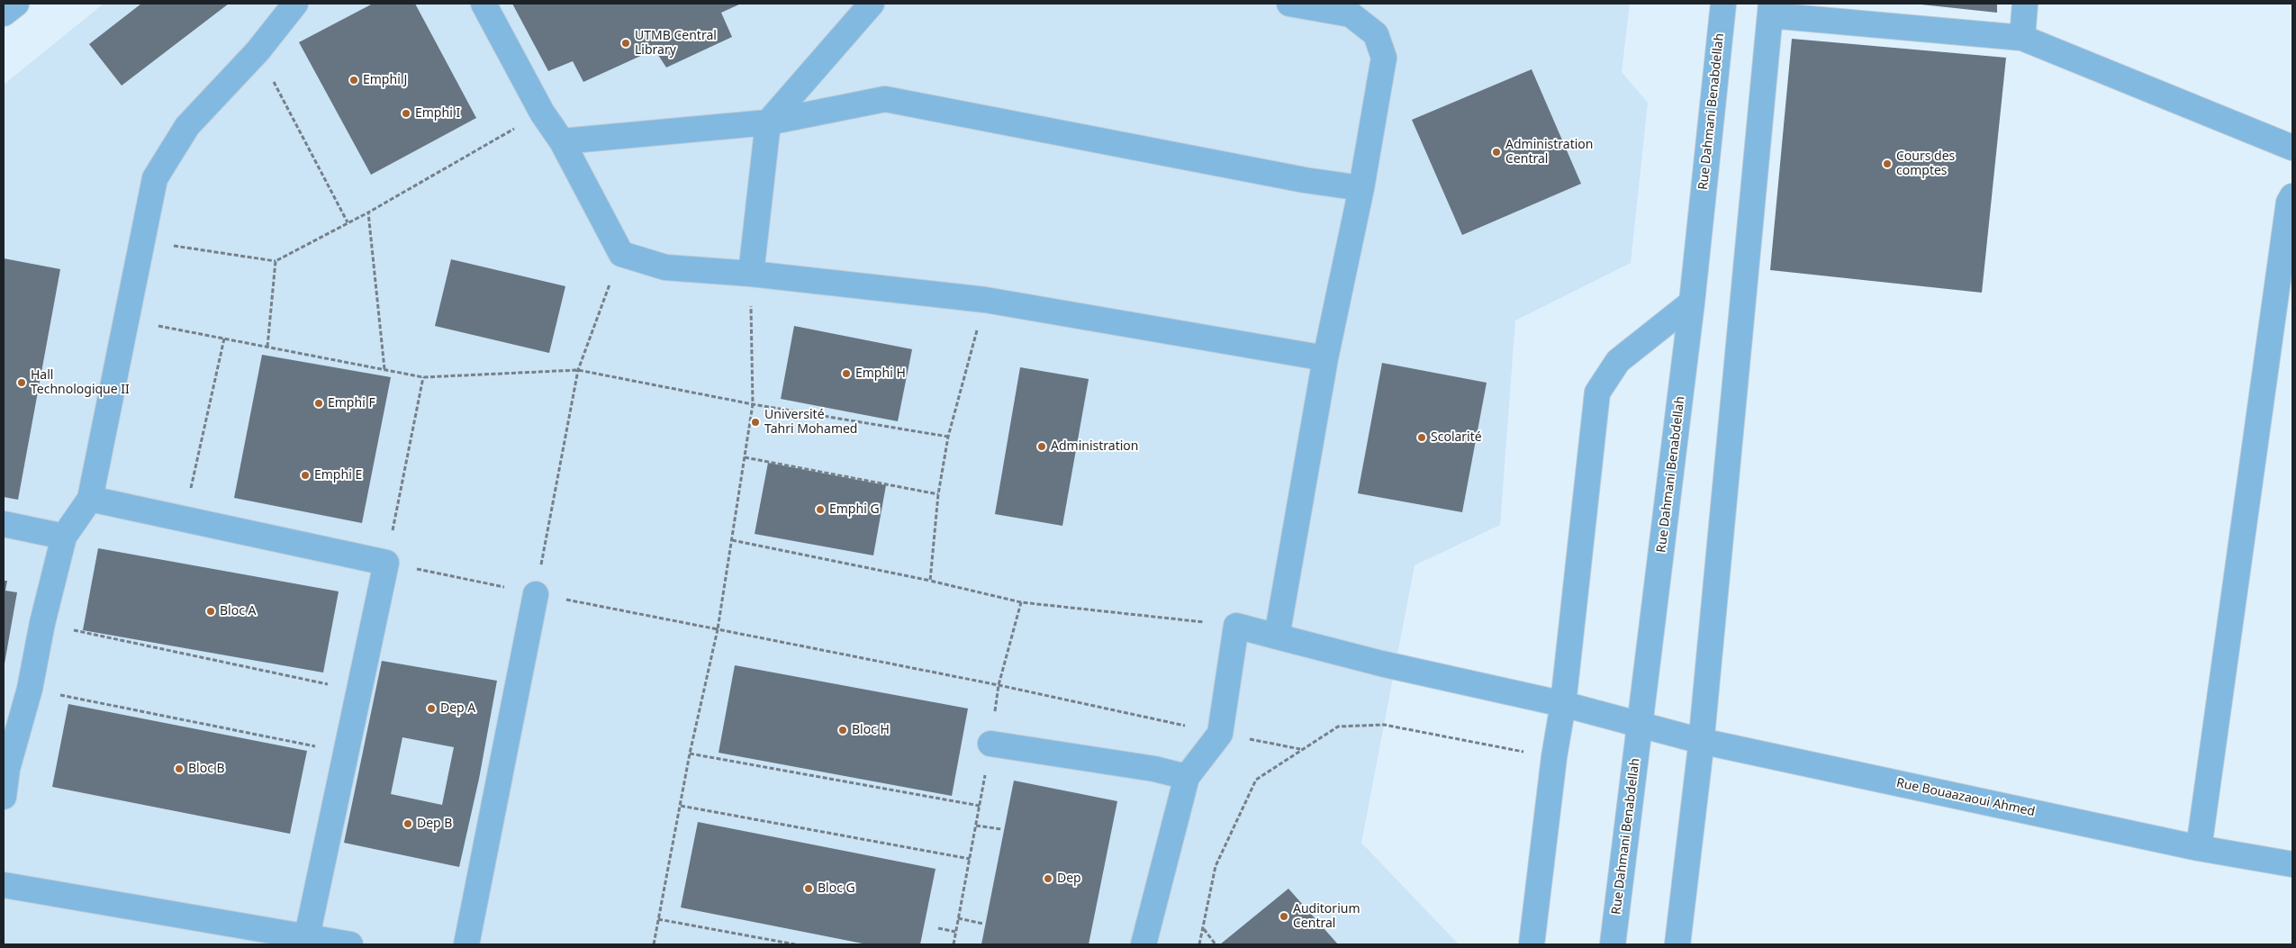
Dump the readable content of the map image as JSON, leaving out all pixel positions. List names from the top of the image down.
{
  "streets": {
    "street": ["Rue Dahmani Benabdellah", "Rue Bouaazaoui Ahmed"]
  },
  "crossings": [
    ["Rue Dahmani Benabdellah", "Rue Bouaazaoui Ahmed"]
  ],
  "places": [
    "UTMB Central Library",
    "Emphi J",
    "Emphi I",
    "Administration Central",
    "Cours des comptes",
    "Emphi H",
    "Hall Technologique II",
    "Emphi F",
    "Université Tahri Mohamed",
    "Scolarité",
    "Administration",
    "Emphi E",
    "Emphi G",
    "Bloc A",
    "Dep A",
    "Bloc H",
    "Bloc B",
    "Dep B",
    "Dep",
    "Bloc G",
    "Auditorium Central"
  ]
}
